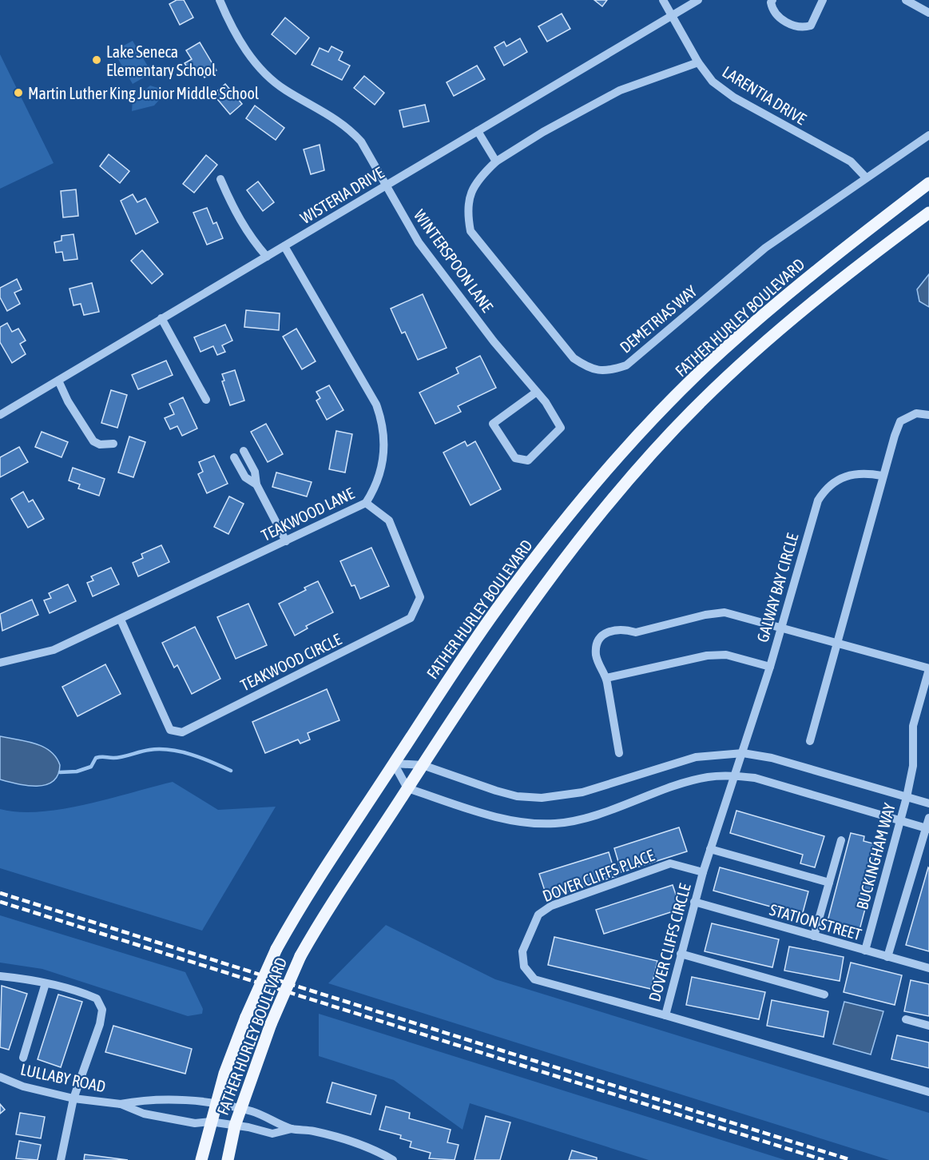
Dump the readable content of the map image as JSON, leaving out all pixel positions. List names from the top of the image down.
{
  "streets": {
    "main road": ["FATHER HURLEY BOULEVARD"],
    "street": [
      "LARENTIA DRIVE",
      "WISTERIA DRIVE",
      "WINTERSPOON LANE",
      "DEMETRIAS WAY",
      "TEAKWOOD LANE",
      "GALWAY BAY CIRCLE",
      "TEAKWOOD CIRCLE",
      "BUCKINGHAM WAY",
      "DOVER CLIFFS PLACE",
      "STATION STREET",
      "DOVER CLIFFS CIRCLE",
      "LULLABY ROAD"
    ]
  },
  "crossings": [
    ["LARENTIA DRIVE", "WISTERIA DRIVE"],
    ["LARENTIA DRIVE", "DEMETRIAS WAY"],
    ["WISTERIA DRIVE", "WINTERSPOON LANE"],
    ["WISTERIA DRIVE", "TEAKWOOD LANE"],
    ["FATHER HURLEY BOULEVARD", "LULLABY ROAD"],
    ["TEAKWOOD LANE", "TEAKWOOD CIRCLE"],
    ["GALWAY BAY CIRCLE", "DOVER CLIFFS CIRCLE"],
    ["BUCKINGHAM WAY", "STATION STREET"],
    ["DOVER CLIFFS PLACE", "DOVER CLIFFS CIRCLE"],
    ["STATION STREET", "DOVER CLIFFS CIRCLE"]
  ],
  "places": ["Lake Seneca Elementary School", "Martin Luther King Junior Middle School"]
}
